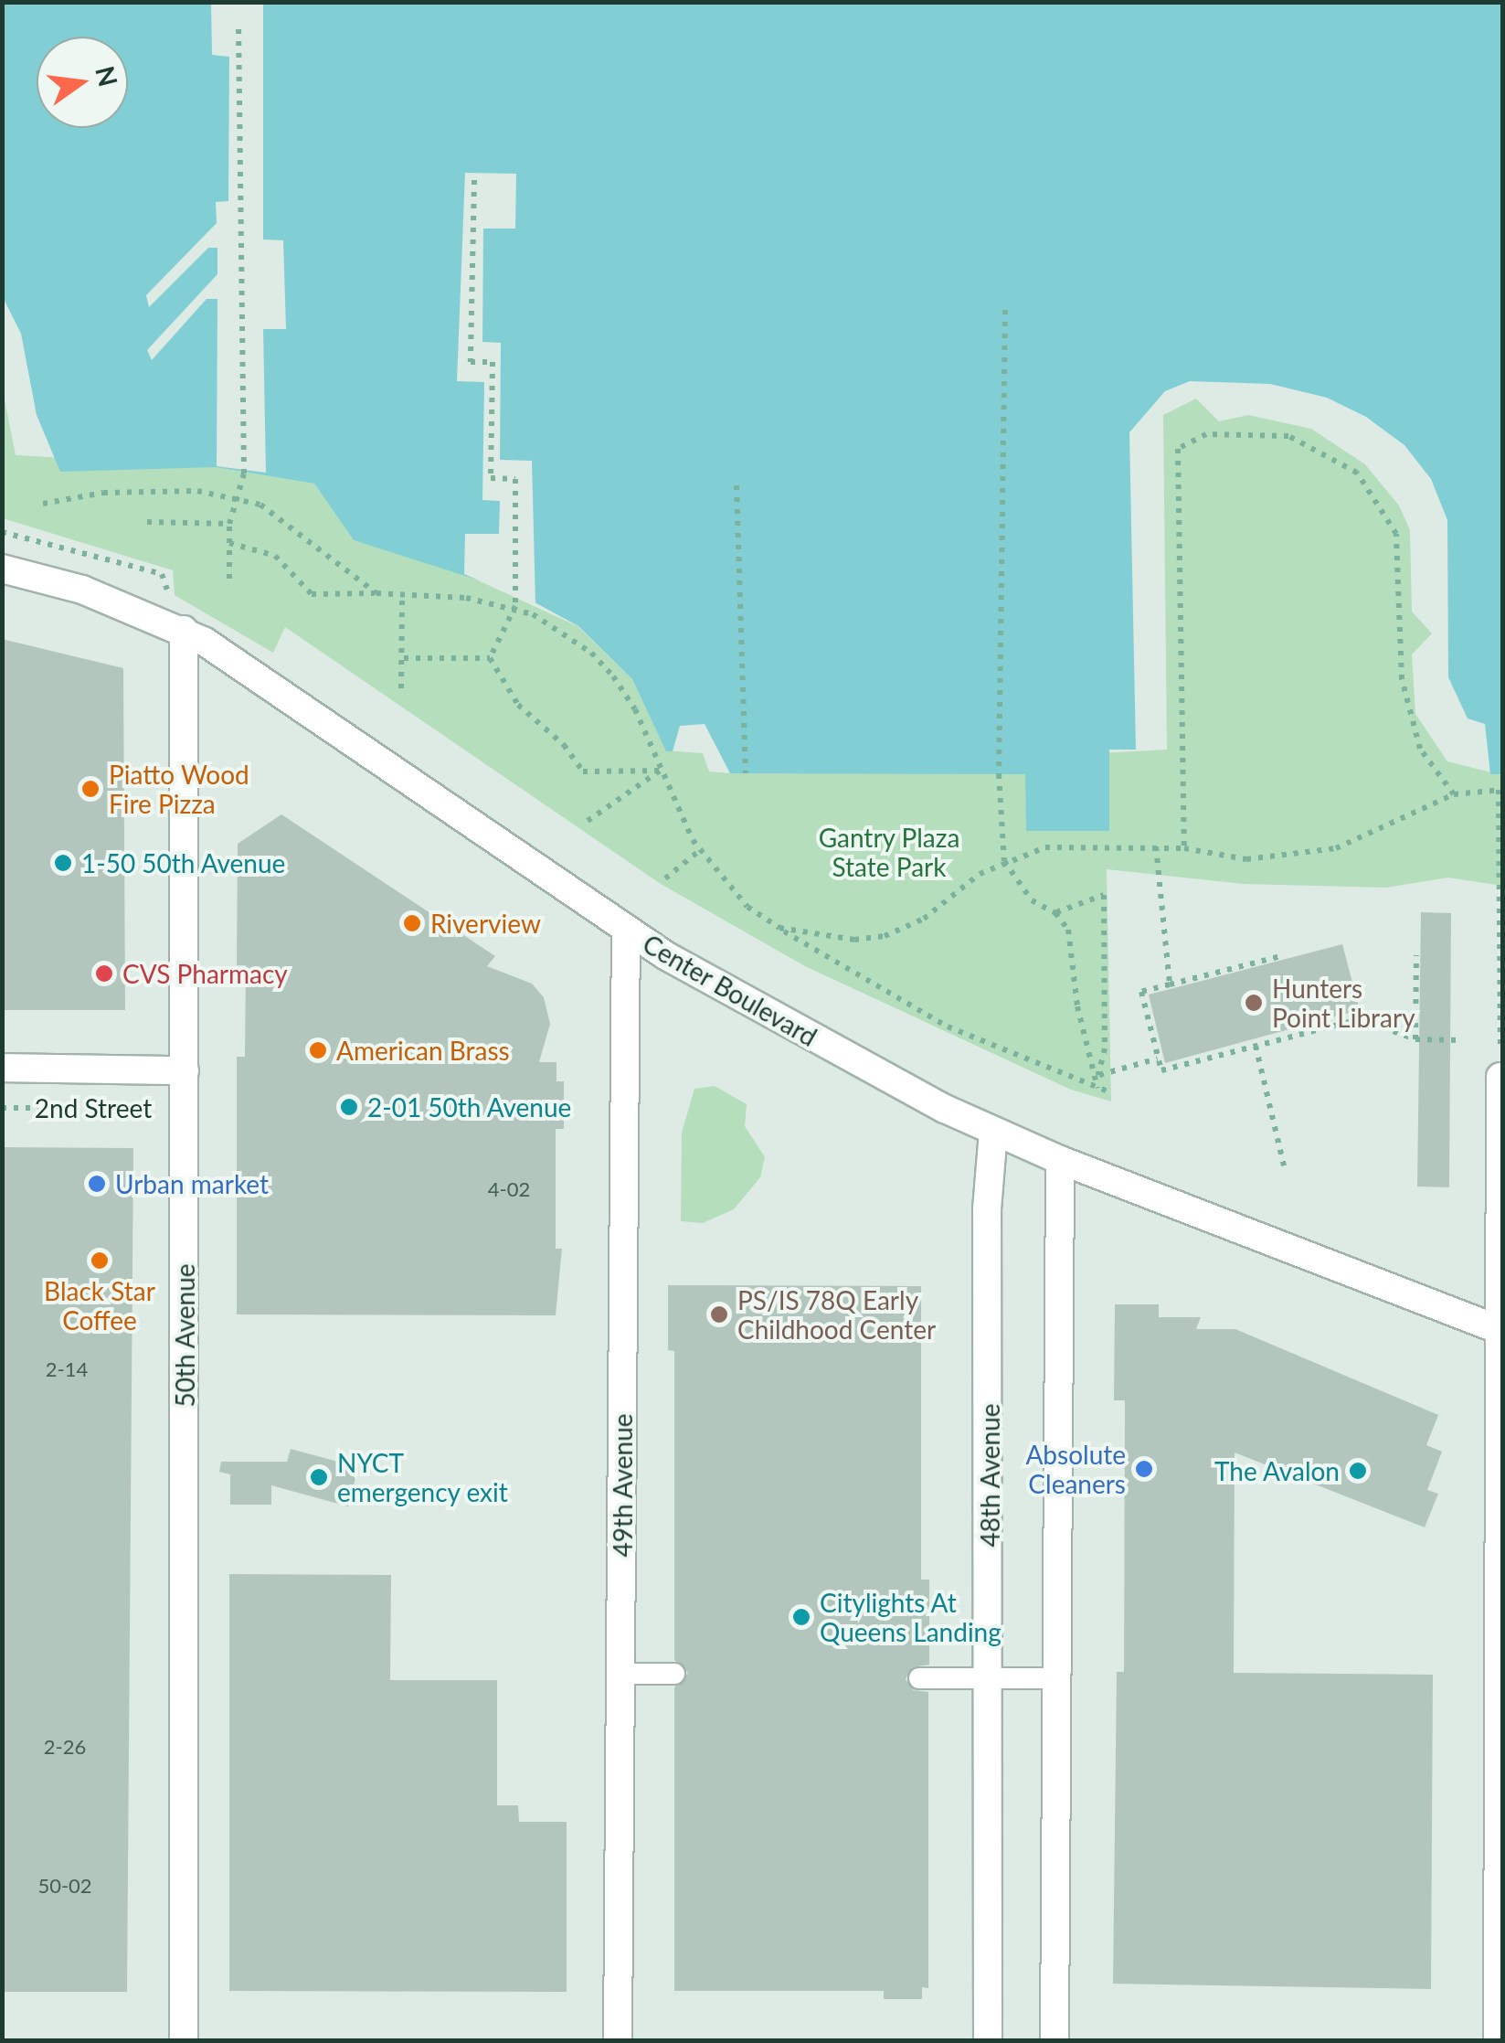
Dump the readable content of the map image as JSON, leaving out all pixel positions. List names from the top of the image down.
{
  "streets": {
    "street": [
      "Center Boulevard",
      "2nd Street",
      "50th Avenue",
      "48th Avenue",
      "49th Avenue"
    ]
  },
  "crossings": [
    ["Center Boulevard", "50th Avenue"],
    ["Center Boulevard", "48th Avenue"],
    ["Center Boulevard", "49th Avenue"],
    ["2nd Street", "50th Avenue"]
  ],
  "parks": ["Gantry Plaza State Park"],
  "places": [
    "Piatto Wood Fire Pizza",
    "1-50 50th Avenue",
    "Riverview",
    "CVS Pharmacy",
    "Hunters Point Library",
    "American Brass",
    "2-01 50th Avenue",
    "Urban market",
    "Black Star Coffee",
    "PS/IS 78Q Early Childhood Center",
    "Absolute Cleaners",
    "The Avalon",
    "NYCT emergency exit",
    "Citylights At Queens Landing"
  ],
  "house_numbers": [
    "4-02",
    "2-14",
    "2-26",
    "50-02"
  ],
  "north": "right"
}
